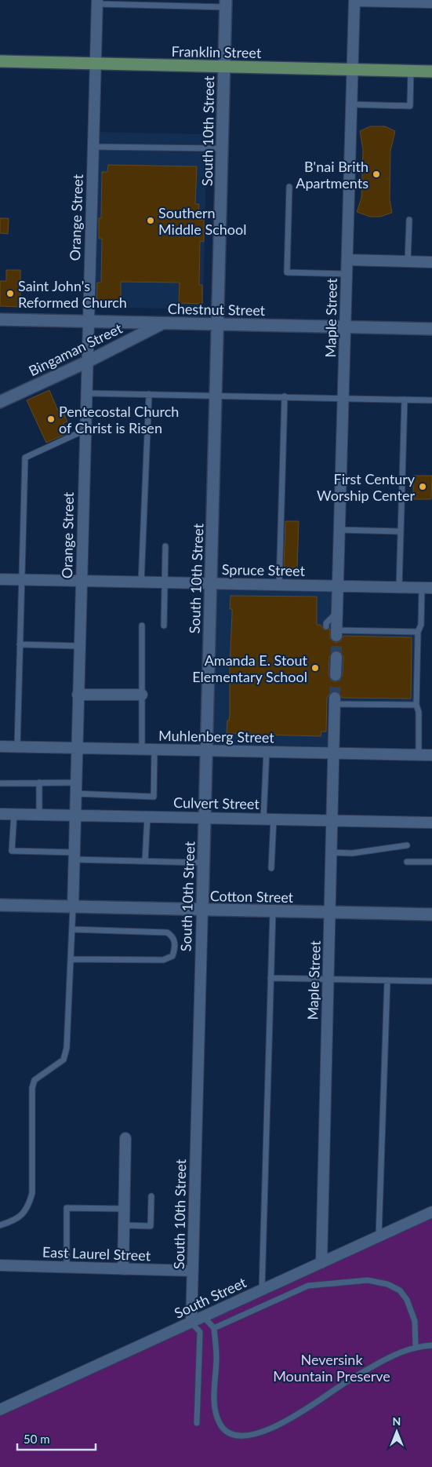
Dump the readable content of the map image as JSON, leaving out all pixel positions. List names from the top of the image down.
{
  "streets": {
    "main road": ["Franklin Street"],
    "street": [
      "South 10th Street",
      "Orange Street",
      "Chestnut Street",
      "Maple Street",
      "Bingaman Street",
      "Spruce Street",
      "Muhlenberg Street",
      "Culvert Street",
      "Cotton Street",
      "East Laurel Street",
      "South Street"
    ]
  },
  "crossings": [
    ["Franklin Street", "South 10th Street"],
    ["Franklin Street", "Orange Street"],
    ["Franklin Street", "Maple Street"],
    ["South 10th Street", "Chestnut Street"],
    ["South 10th Street", "Spruce Street"],
    ["South 10th Street", "Muhlenberg Street"],
    ["South 10th Street", "Culvert Street"],
    ["South 10th Street", "Cotton Street"],
    ["South 10th Street", "East Laurel Street"],
    ["South 10th Street", "South Street"],
    ["Orange Street", "Chestnut Street"],
    ["Orange Street", "Bingaman Street"],
    ["Orange Street", "Spruce Street"],
    ["Orange Street", "Muhlenberg Street"],
    ["Orange Street", "Culvert Street"],
    ["Orange Street", "Cotton Street"],
    ["Chestnut Street", "Maple Street"],
    ["Chestnut Street", "Bingaman Street"],
    ["Maple Street", "Spruce Street"],
    ["Maple Street", "Muhlenberg Street"],
    ["Maple Street", "Culvert Street"],
    ["Maple Street", "Cotton Street"],
    ["Maple Street", "South Street"]
  ],
  "parks": ["Neversink Mountain Preserve"],
  "places": [
    "B'nai Brith Apartments",
    "Southern Middle School",
    "Saint John's Reformed Church",
    "Pentecostal Church of Christ is Risen",
    "First Century Worship Center",
    "Amanda E. Stout Elementary School"
  ],
  "scale_bar": "50 m",
  "north": "top"
}
